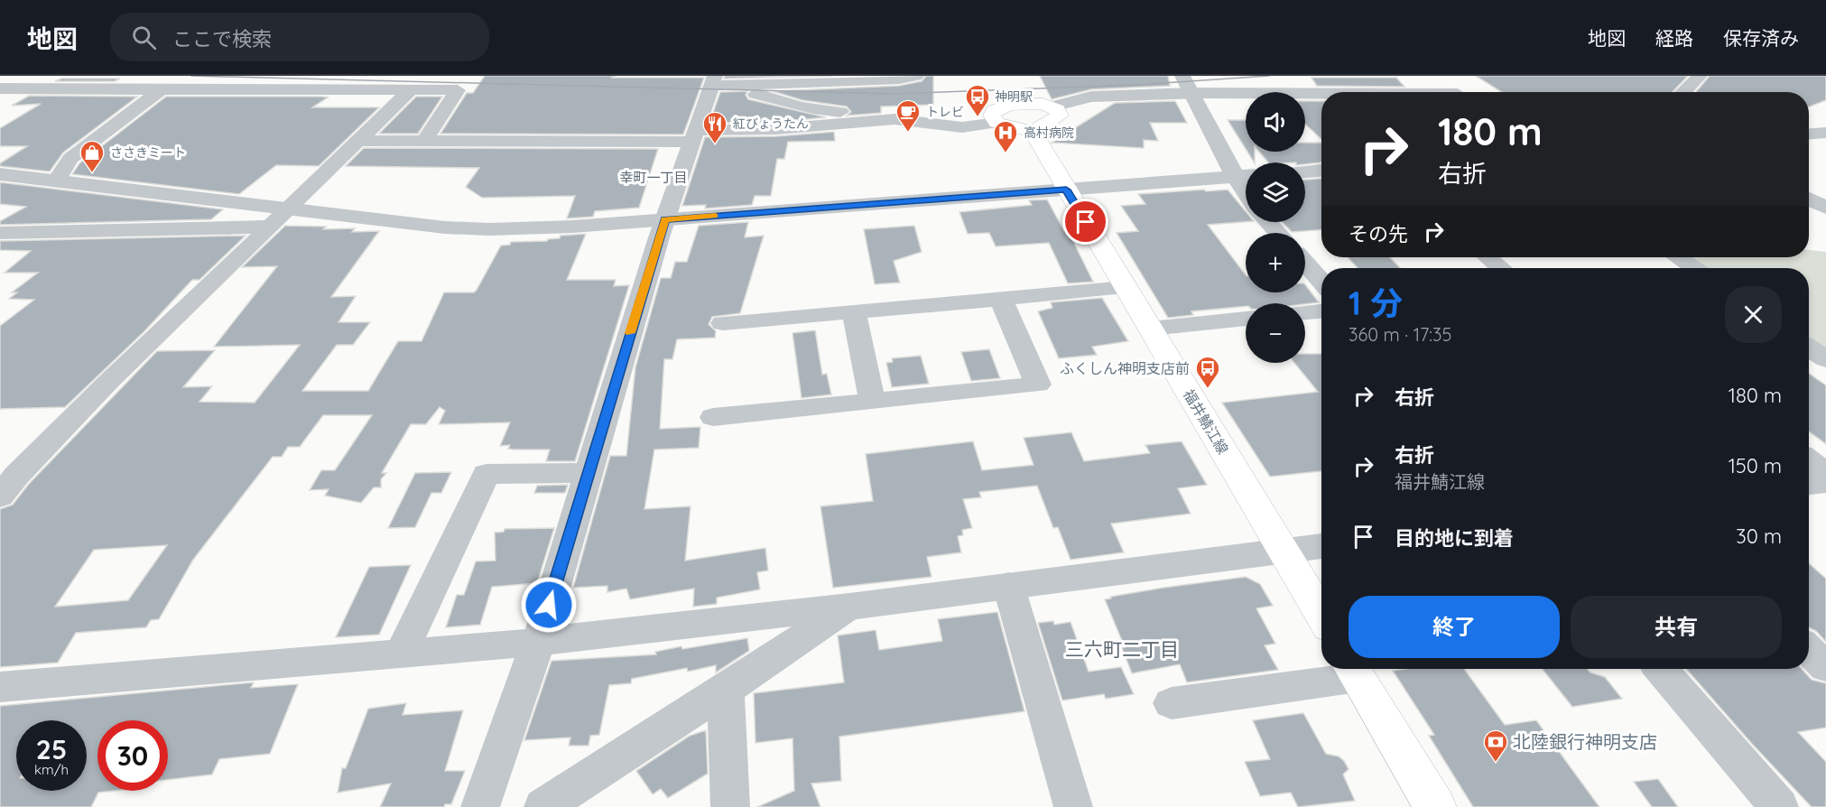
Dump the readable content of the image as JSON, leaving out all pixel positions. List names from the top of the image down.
{
  "streets": {
    "main road": ["福井鯖江線"]
  },
  "districts": ["幸町一丁目", "三六町二丁目"],
  "places": {
    "bus stop": ["神明駅", "ふくしん神明支店前"],
    "cafe": ["トレビ"],
    "restaurant": ["紅びょうたん"],
    "hospital": ["高村病院"],
    "shop": ["ささきミート"],
    "bank": ["北陸銀行神明支店"]
  },
  "page": {
    "header": "地図",
    "search": "ここで検索",
    "nav": ["地図", "経路", "保存済み"],
    "map_buttons": ["+", "−"],
    "turn": ["180 m", "右折"],
    "then": "その先",
    "heading": ["1 分", "360 m · 17:35"],
    "list": [
      {
        "name": "右折",
        "value": "180 m"
      },
      {
        "name": "右折",
        "note": "福井鯖江線",
        "value": "150 m"
      },
      {
        "name": "目的地に到着",
        "value": "30 m"
      }
    ],
    "buttons": ["終了", "共有"],
    "speed": "25 km/h",
    "limit": "30"
  }
}
